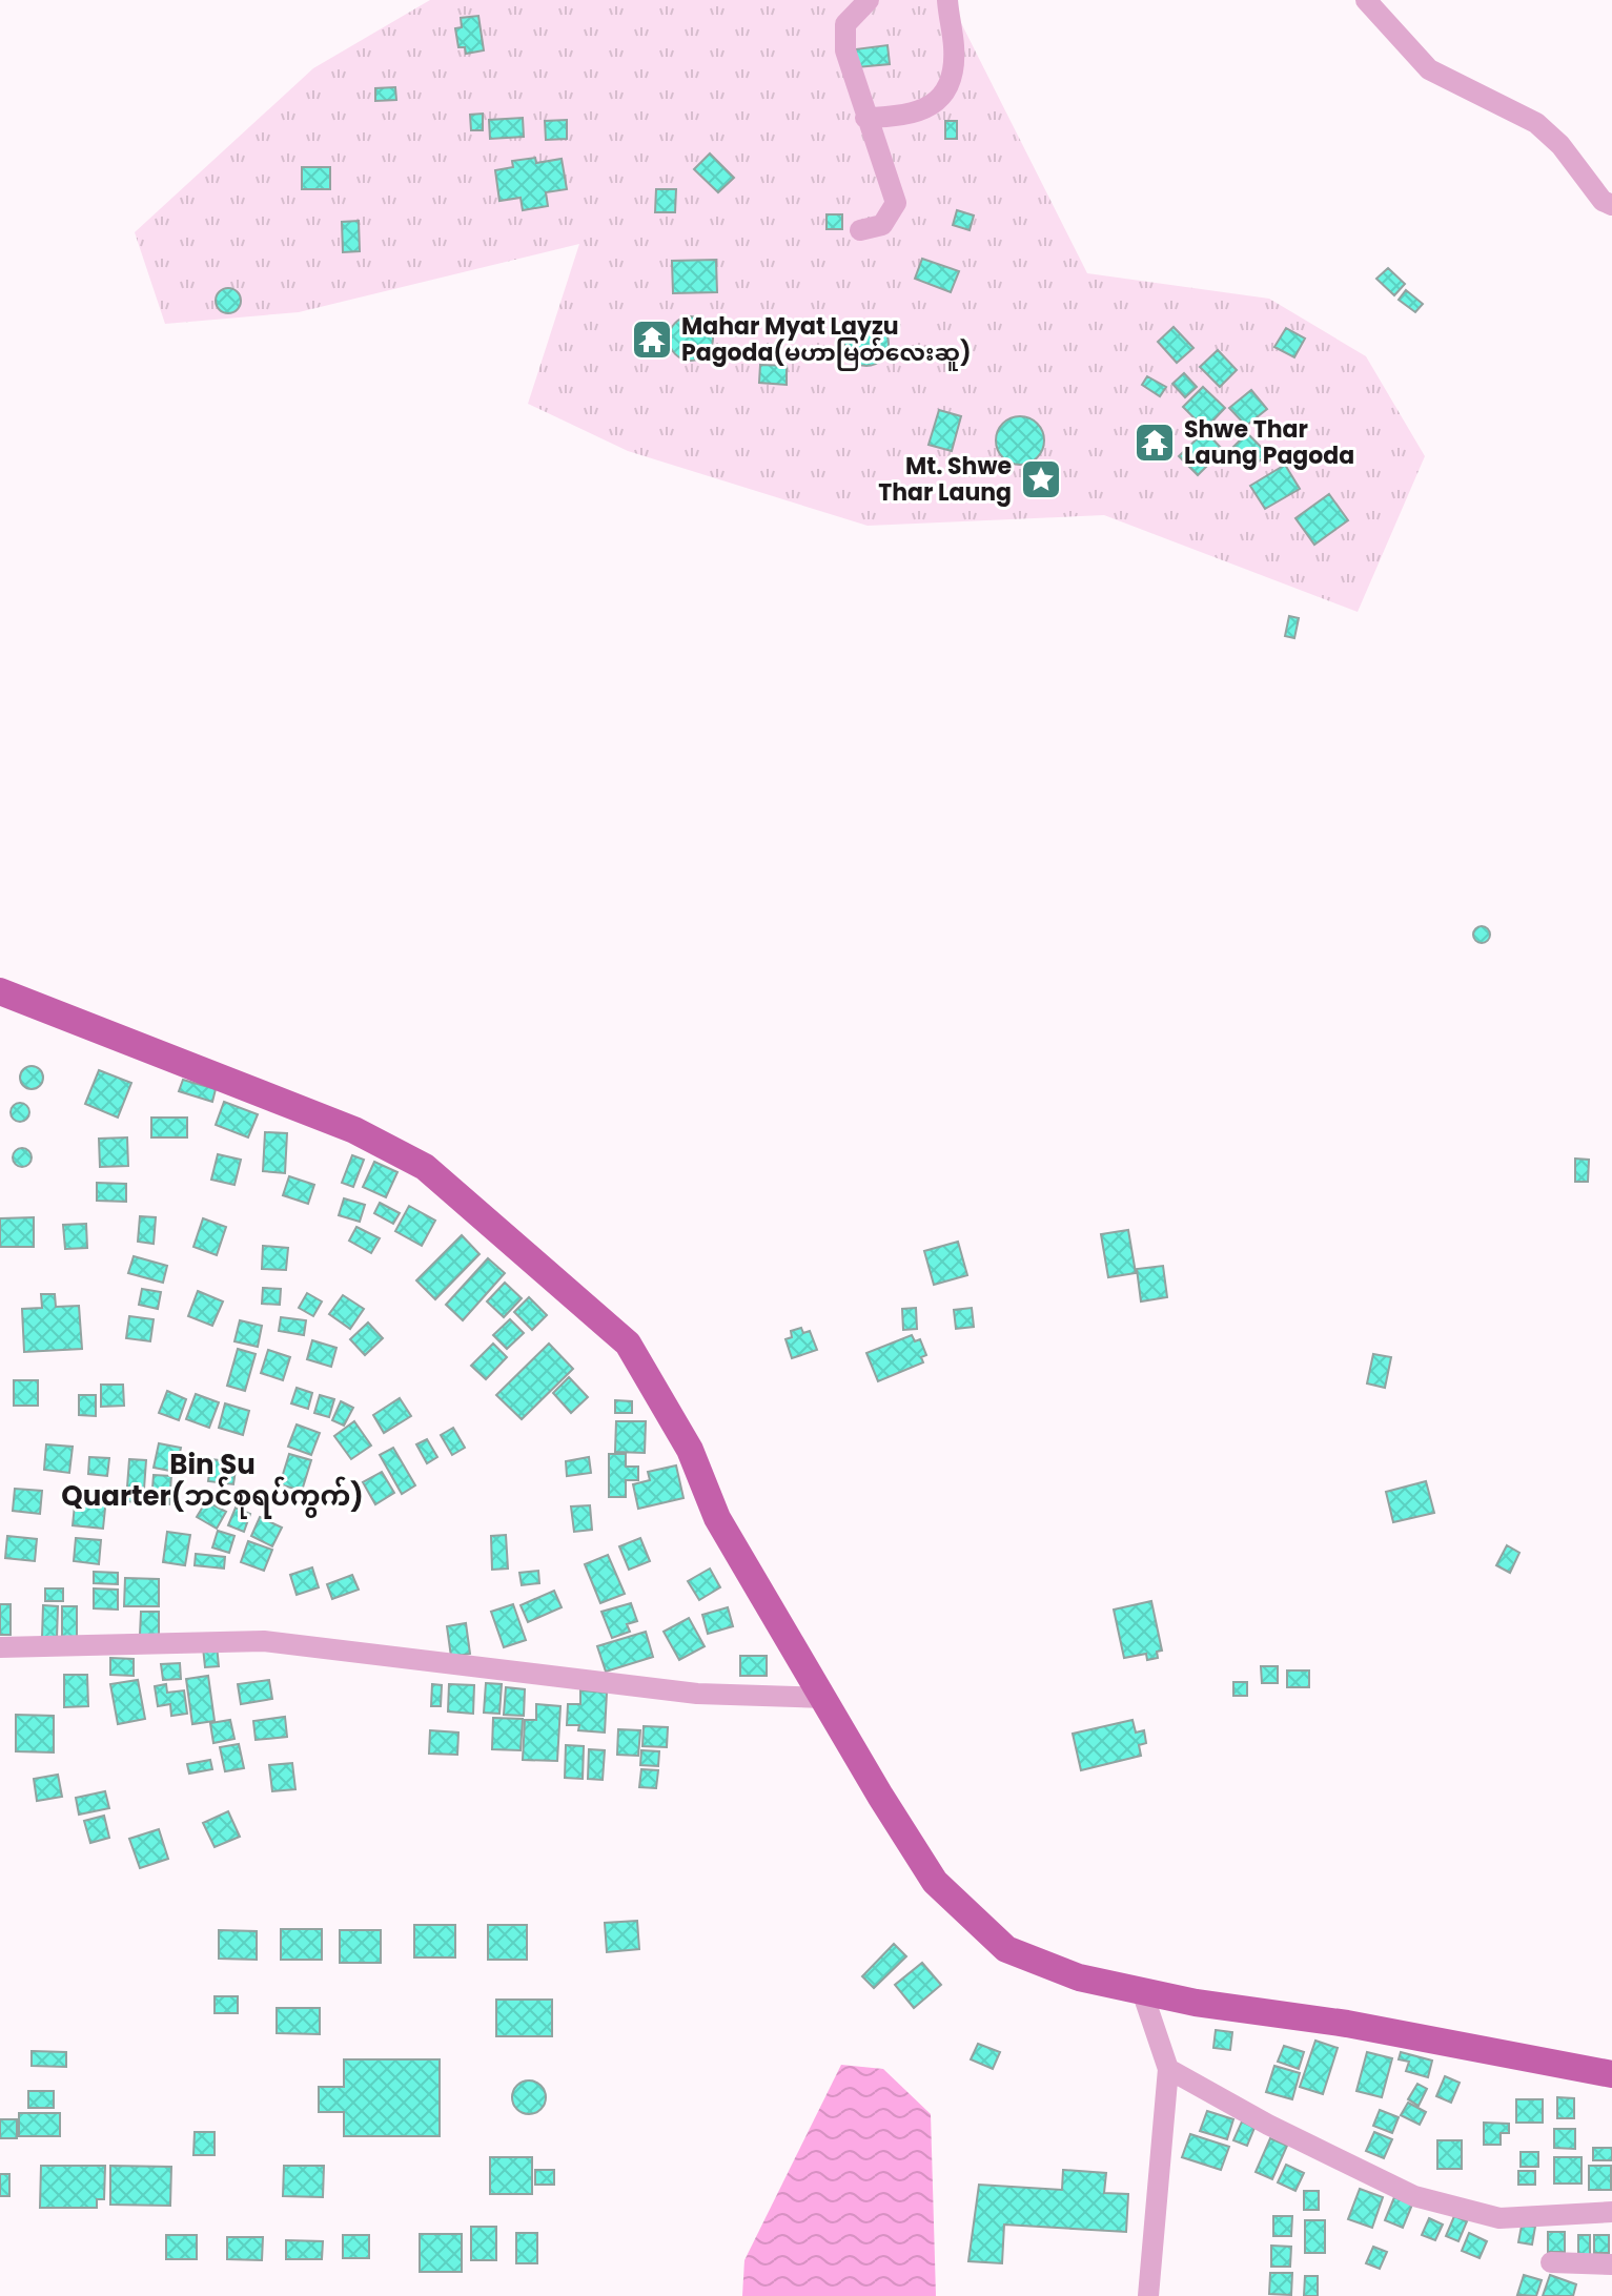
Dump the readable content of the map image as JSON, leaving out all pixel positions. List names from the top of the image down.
{
  "districts": ["Bin Su Quarter(ဘင်စုရပ်ကွက်)"],
  "places": {
    "temple": ["Mahar Myat Layzu Pagoda(မဟာမြတ်လေးဆူ)", "Shwe Thar Laung Pagoda"],
    "place": ["Mt. Shwe Thar Laung"]
  }
}
